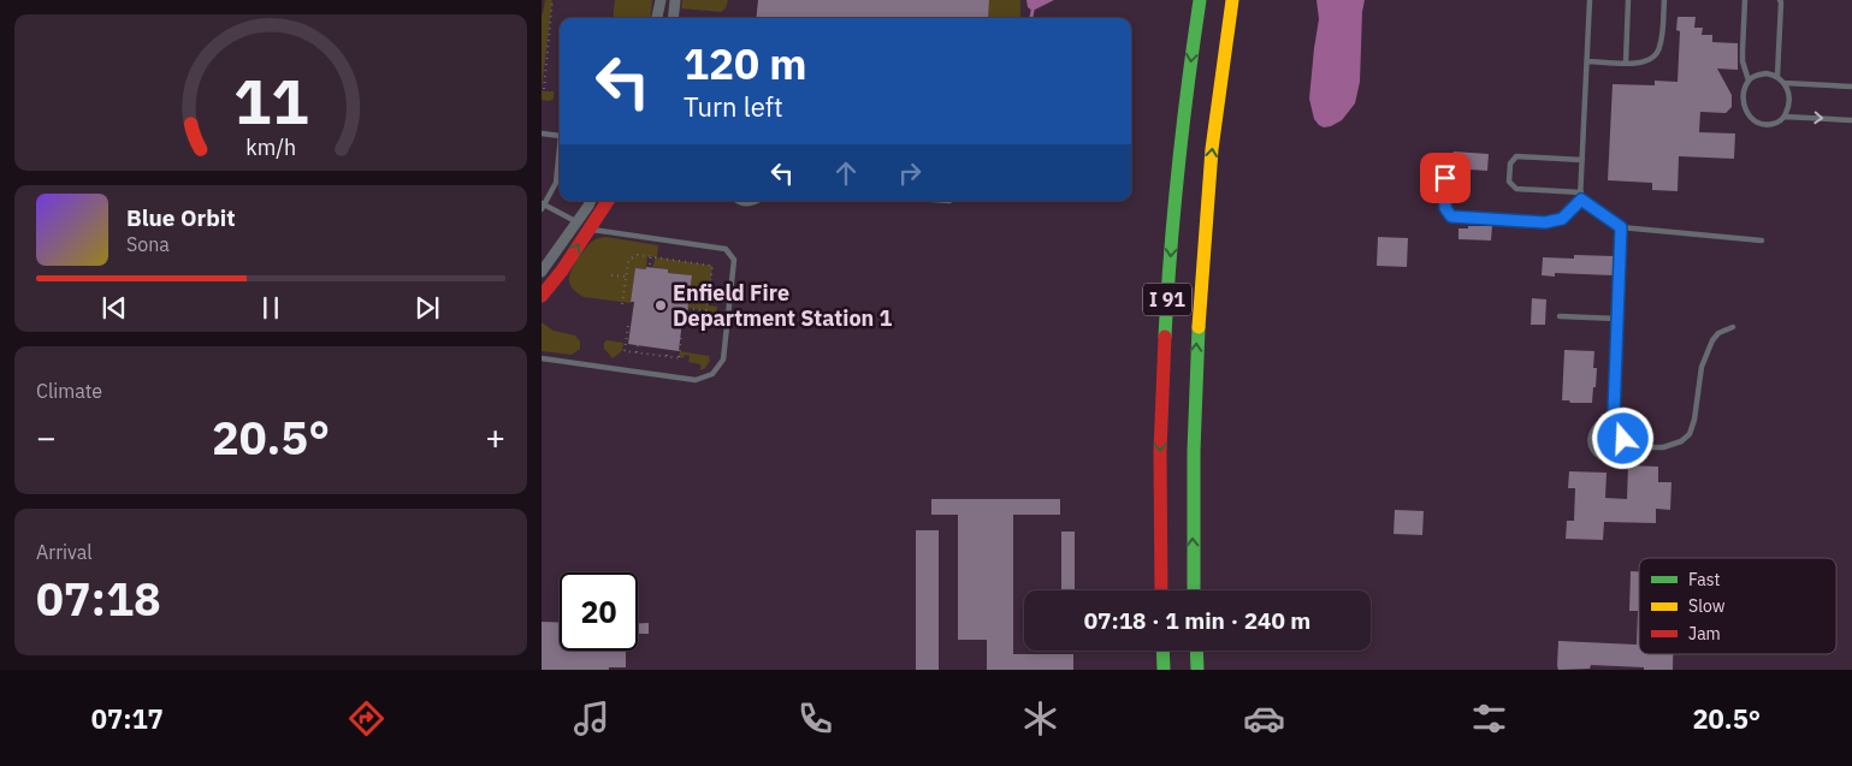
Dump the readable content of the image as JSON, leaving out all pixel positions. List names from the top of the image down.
{
  "streets": {
    "main road": ["I 91"]
  },
  "places": ["Enfield Fire Department Station 1"],
  "legend": ["Fast", "Slow", "Jam"],
  "page": {
    "turn": ["120 m", "Turn left"],
    "song": ["Blue Orbit", "Sona"],
    "tile": [
      "Climate",
      ["Arrival", "07:18"]
    ],
    "heat": ["−", "20.5°", "+"],
    "limit": "20",
    "trip": "07:18 · 1 min · 240 m",
    "tabs": ["07:17", "20.5°"],
    "gauge": ["11", "km/h"]
  }
}
